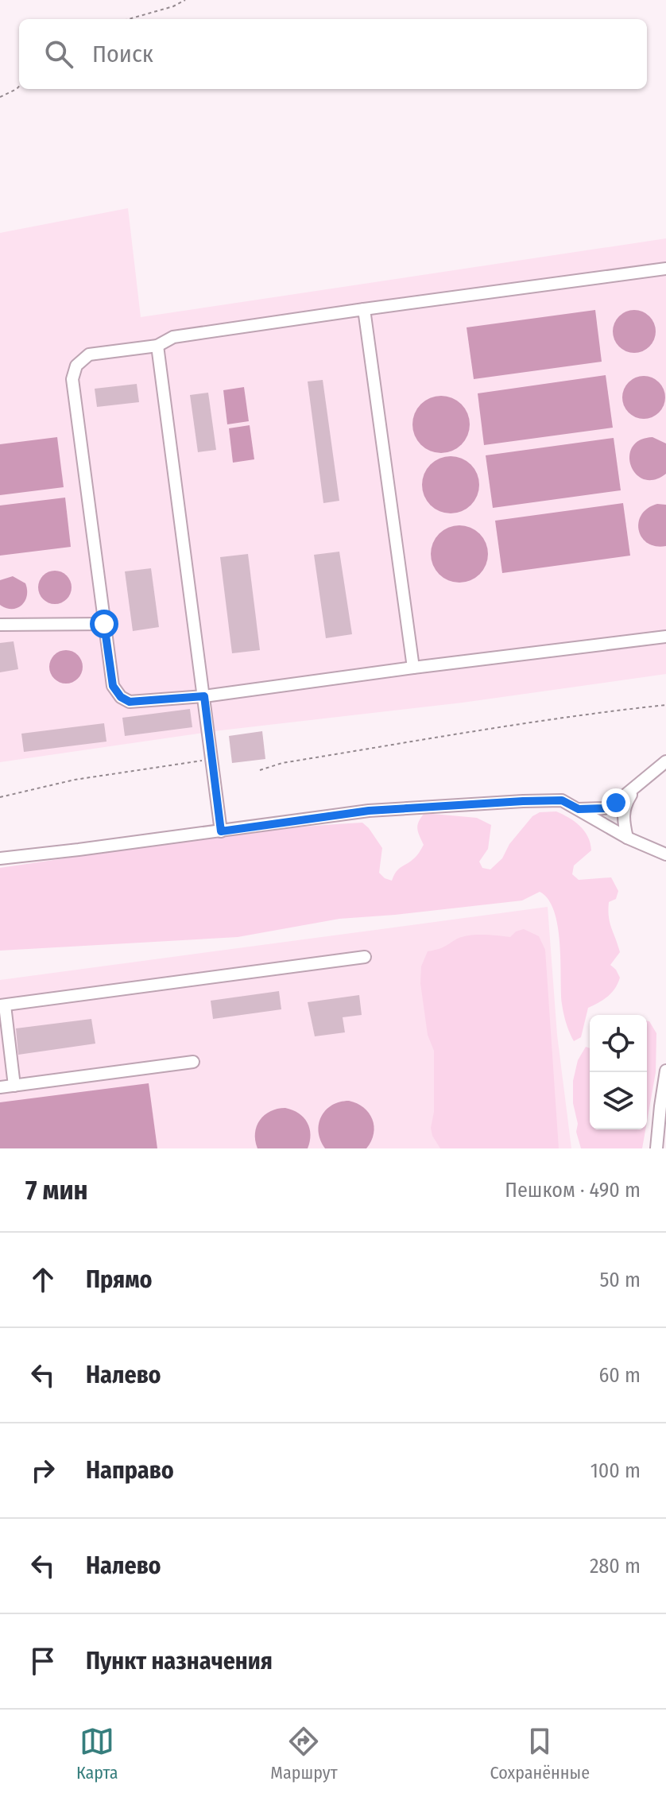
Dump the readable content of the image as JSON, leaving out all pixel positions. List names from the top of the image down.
{
  "page": {
    "search": "Поиск",
    "heading": ["7 мин", "Пешком · 490 m"],
    "list": [
      ["Прямо", "50 m"],
      ["Налево", "60 m"],
      ["Направо", "100 m"],
      ["Налево", "280 m"],
      "Пункт назначения"
    ],
    "nav": ["Карта", "Маршрут", "Сохранённые"]
  }
}
